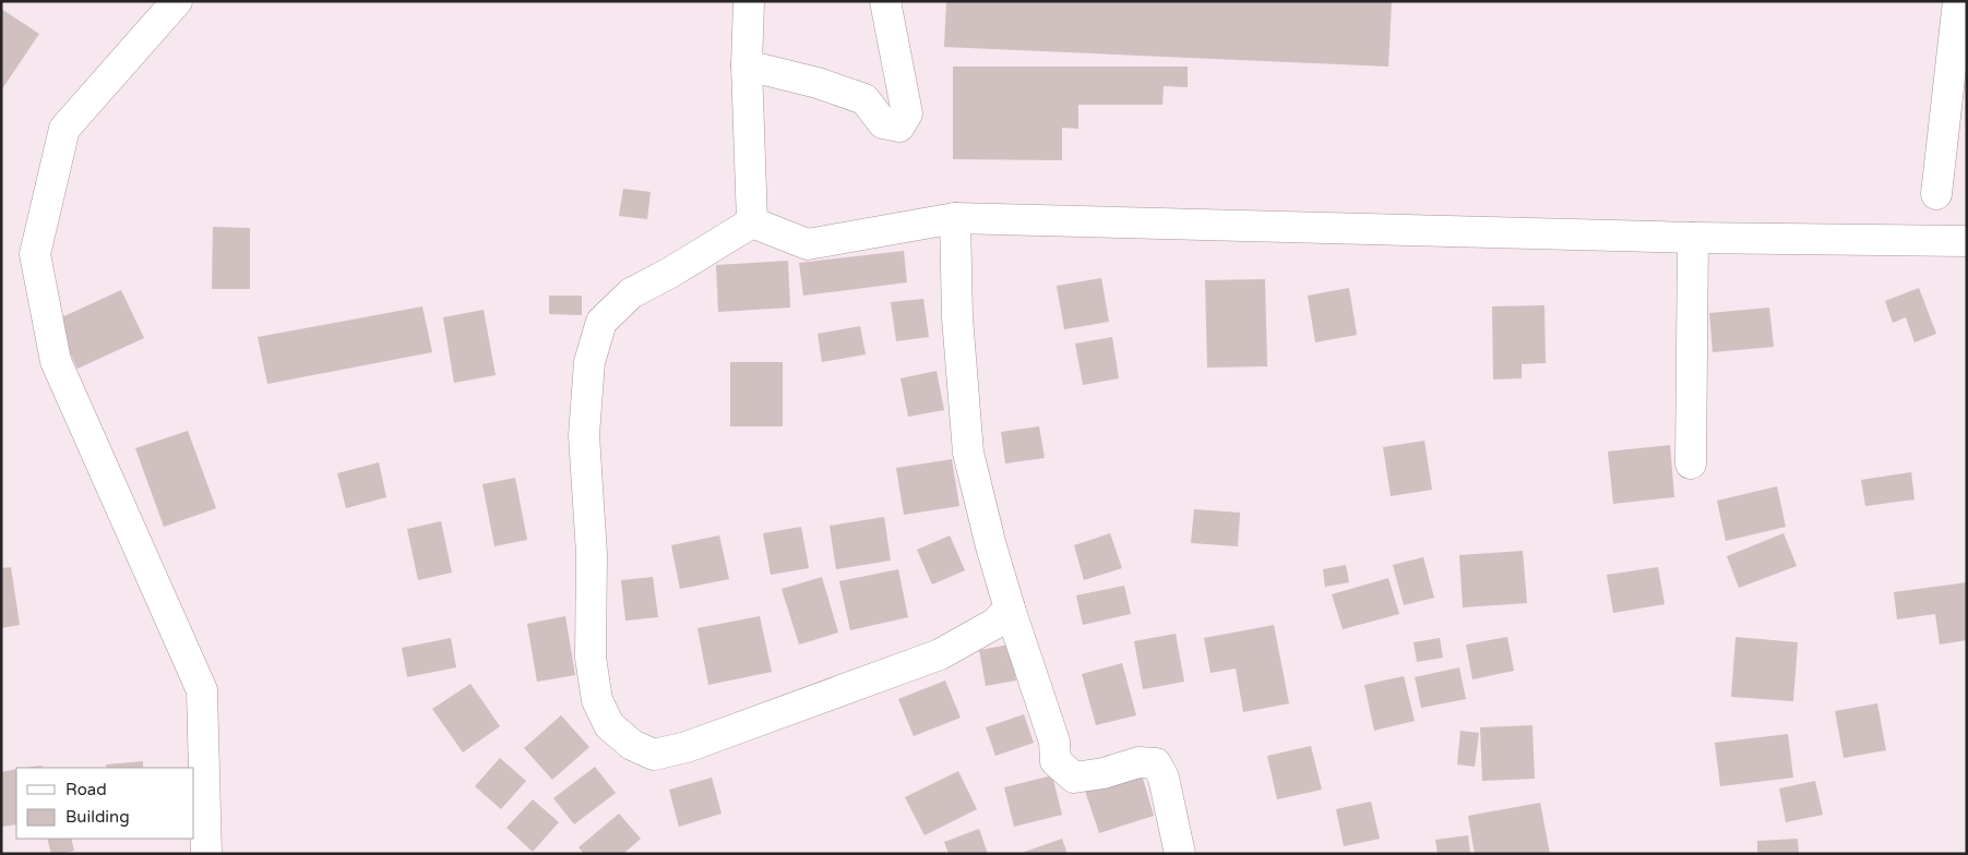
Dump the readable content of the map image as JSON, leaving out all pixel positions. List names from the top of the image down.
{
  "legend": ["Road", "Building"]
}
